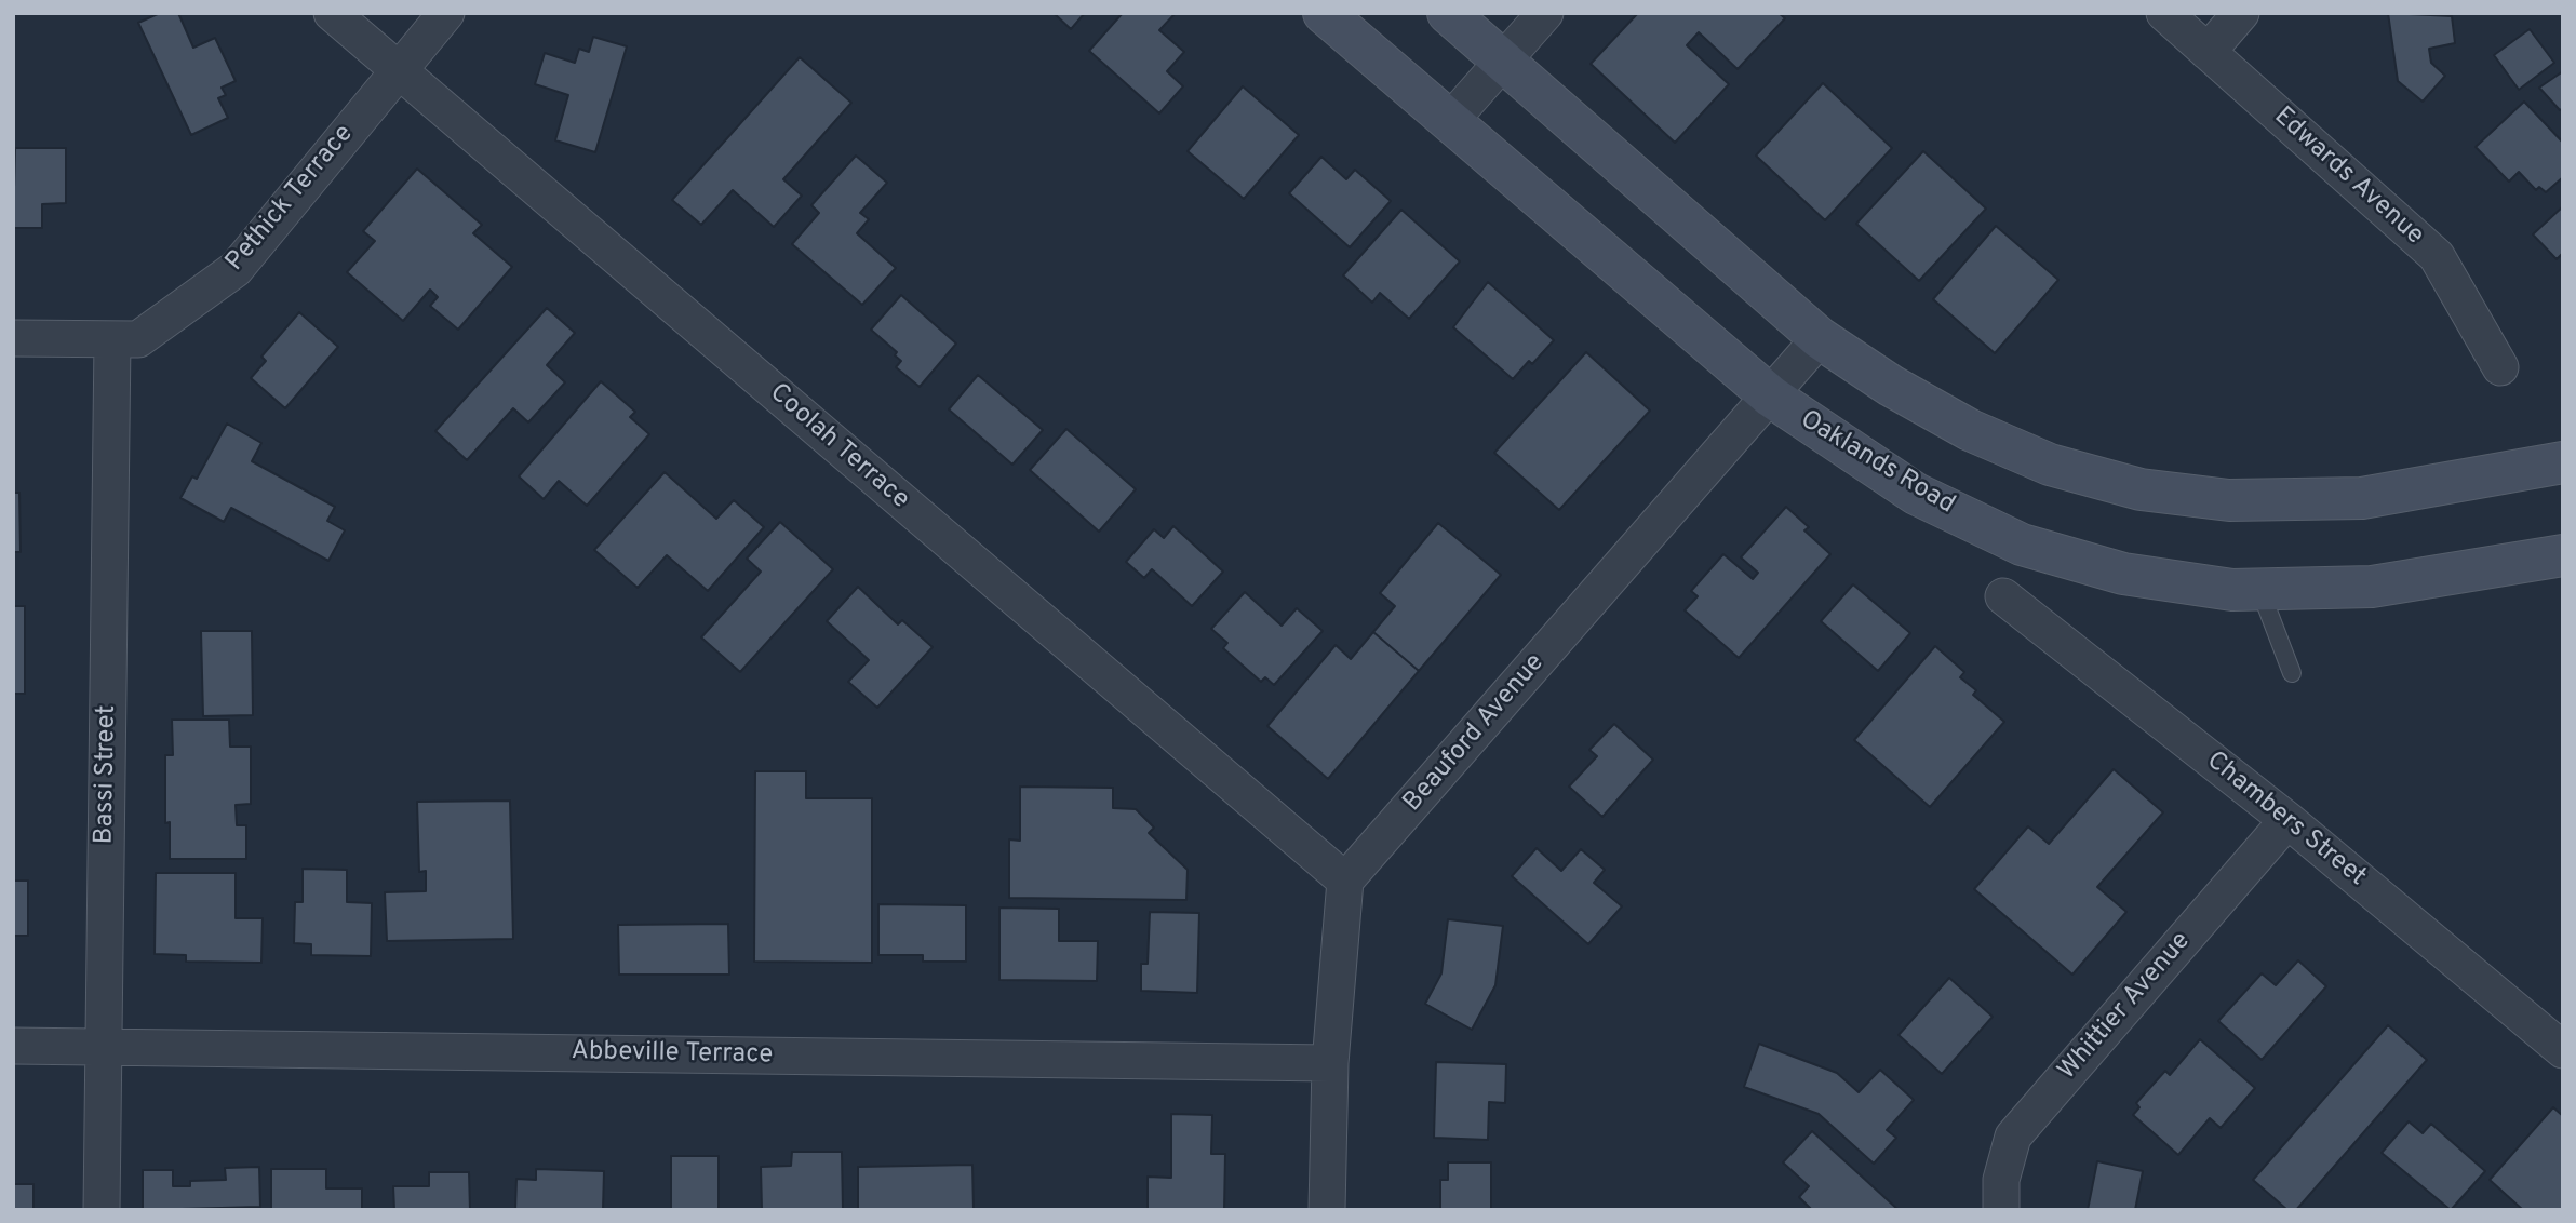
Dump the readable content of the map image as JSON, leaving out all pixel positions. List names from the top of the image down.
{
  "streets": {
    "main road": ["Oaklands Road"],
    "street": [
      "Edwards Avenue",
      "Pethick Terrace",
      "Coolah Terrace",
      "Beauford Avenue",
      "Bassi Street",
      "Chambers Street",
      "Whittier Avenue",
      "Abbeville Terrace"
    ]
  },
  "crossings": [
    ["Pethick Terrace", "Coolah Terrace"],
    ["Pethick Terrace", "Bassi Street"],
    ["Coolah Terrace", "Beauford Avenue"],
    ["Oaklands Road", "Beauford Avenue"],
    ["Bassi Street", "Abbeville Terrace"],
    ["Chambers Street", "Whittier Avenue"]
  ]
}
